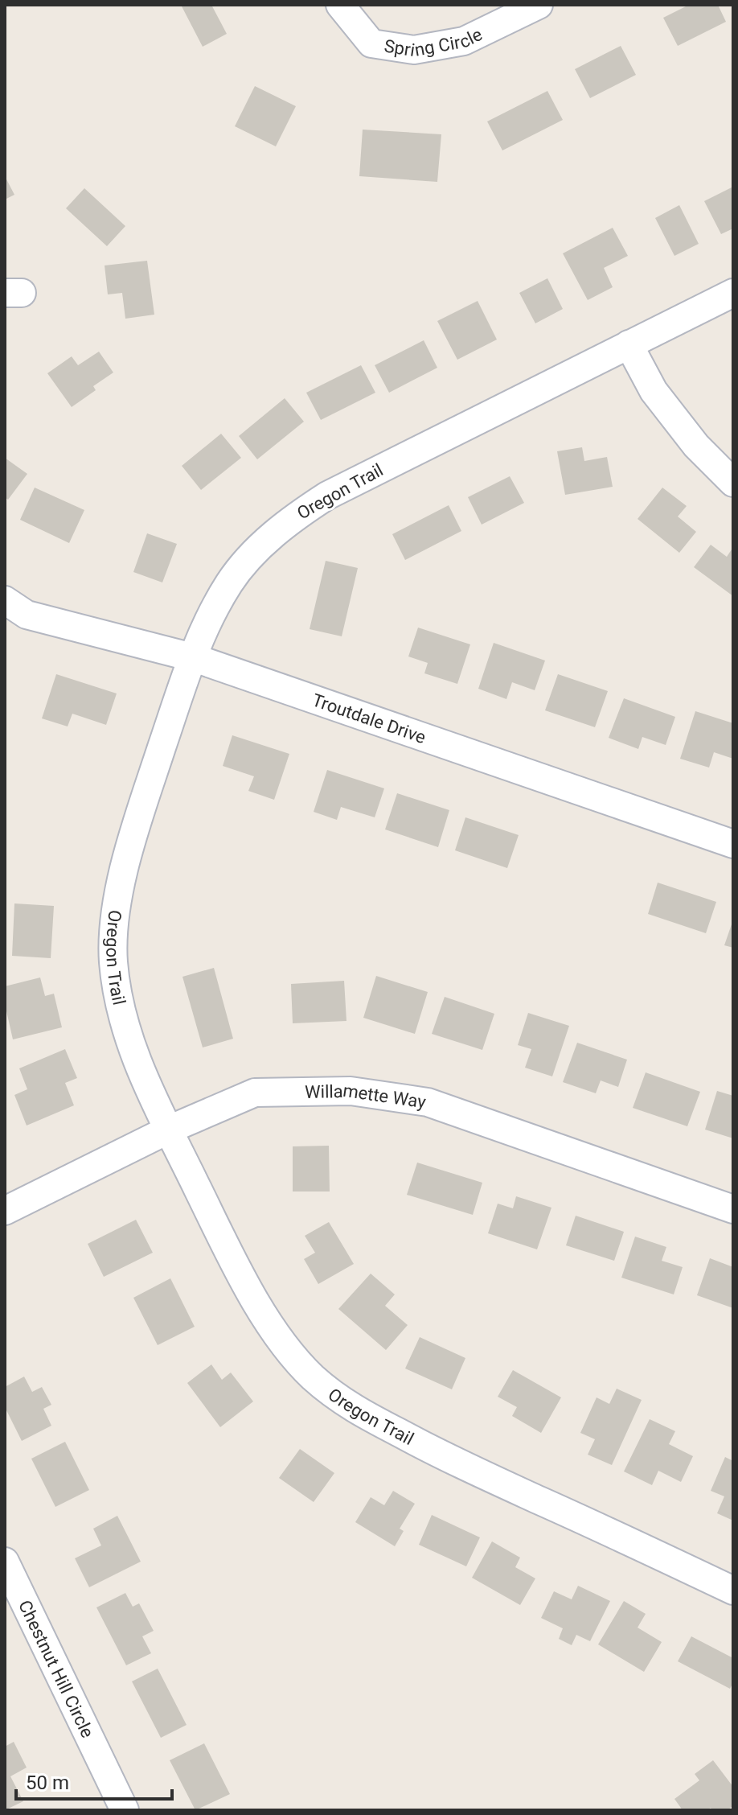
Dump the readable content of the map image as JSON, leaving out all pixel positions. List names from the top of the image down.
{
  "streets": {
    "street": [
      "Spring Circle",
      "Oregon Trail",
      "Troutdale Drive",
      "Willamette Way",
      "Chestnut Hill Circle"
    ]
  },
  "crossings": [
    ["Oregon Trail", "Troutdale Drive"],
    ["Oregon Trail", "Willamette Way"]
  ],
  "scale_bar": "50 m"
}
